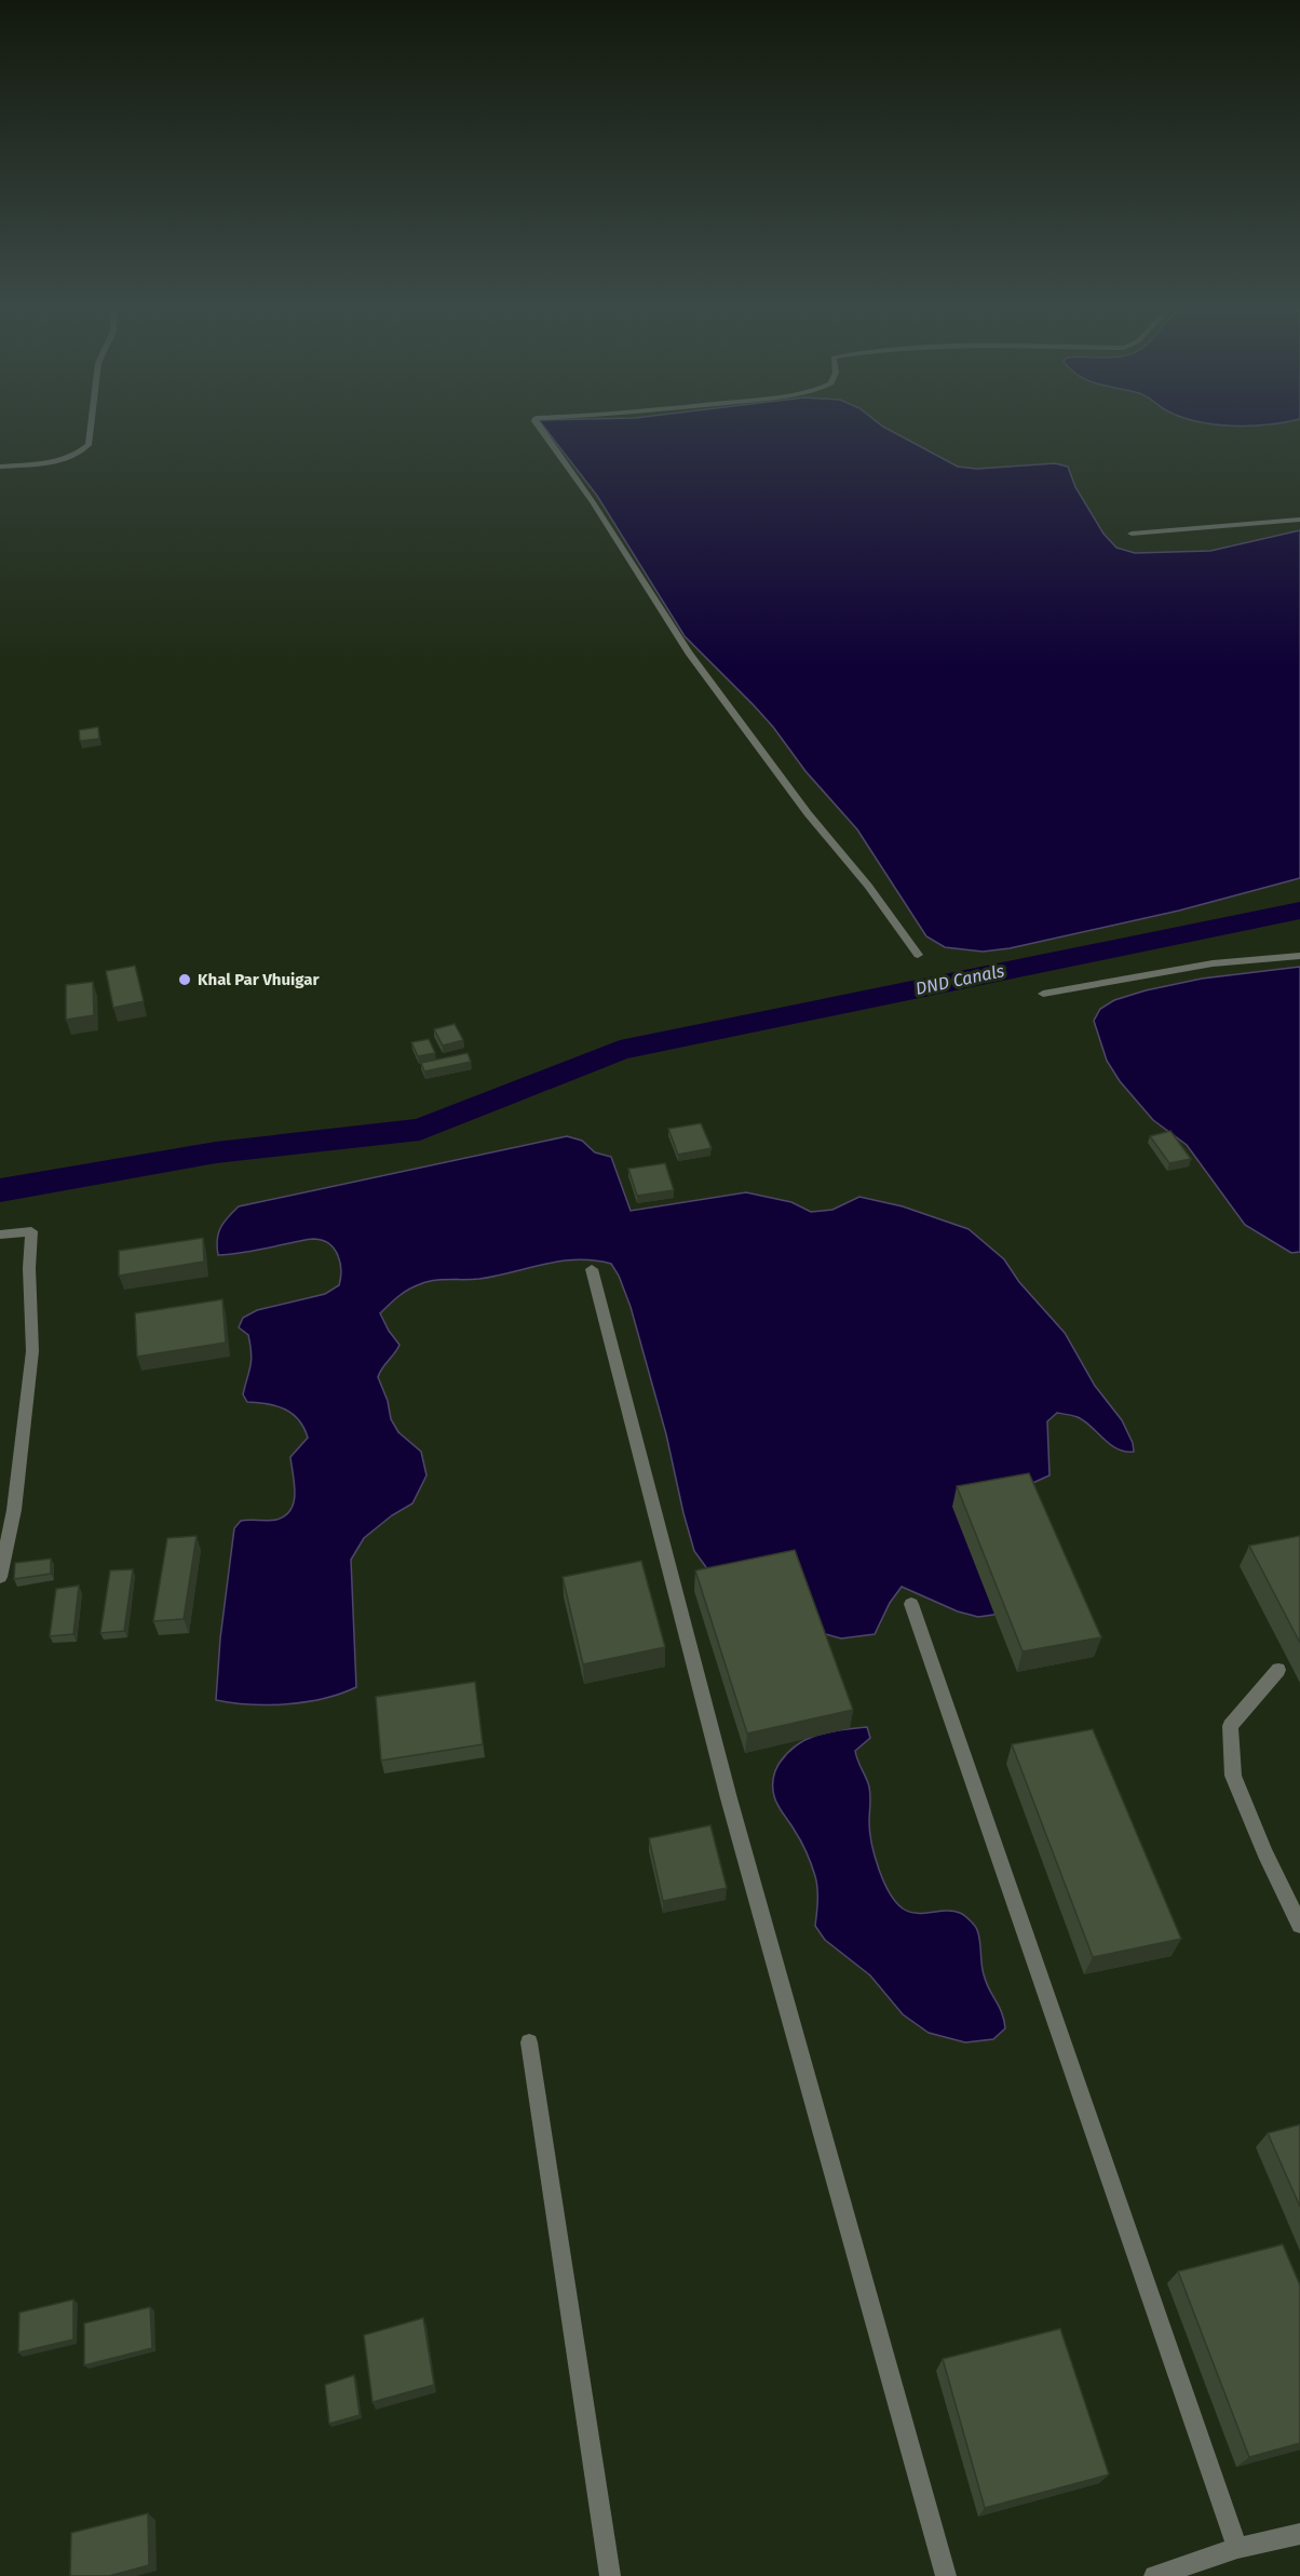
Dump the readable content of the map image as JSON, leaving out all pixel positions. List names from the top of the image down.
{
  "water": ["DND Canals"],
  "places": ["Khal Par Vhuigar"]
}
